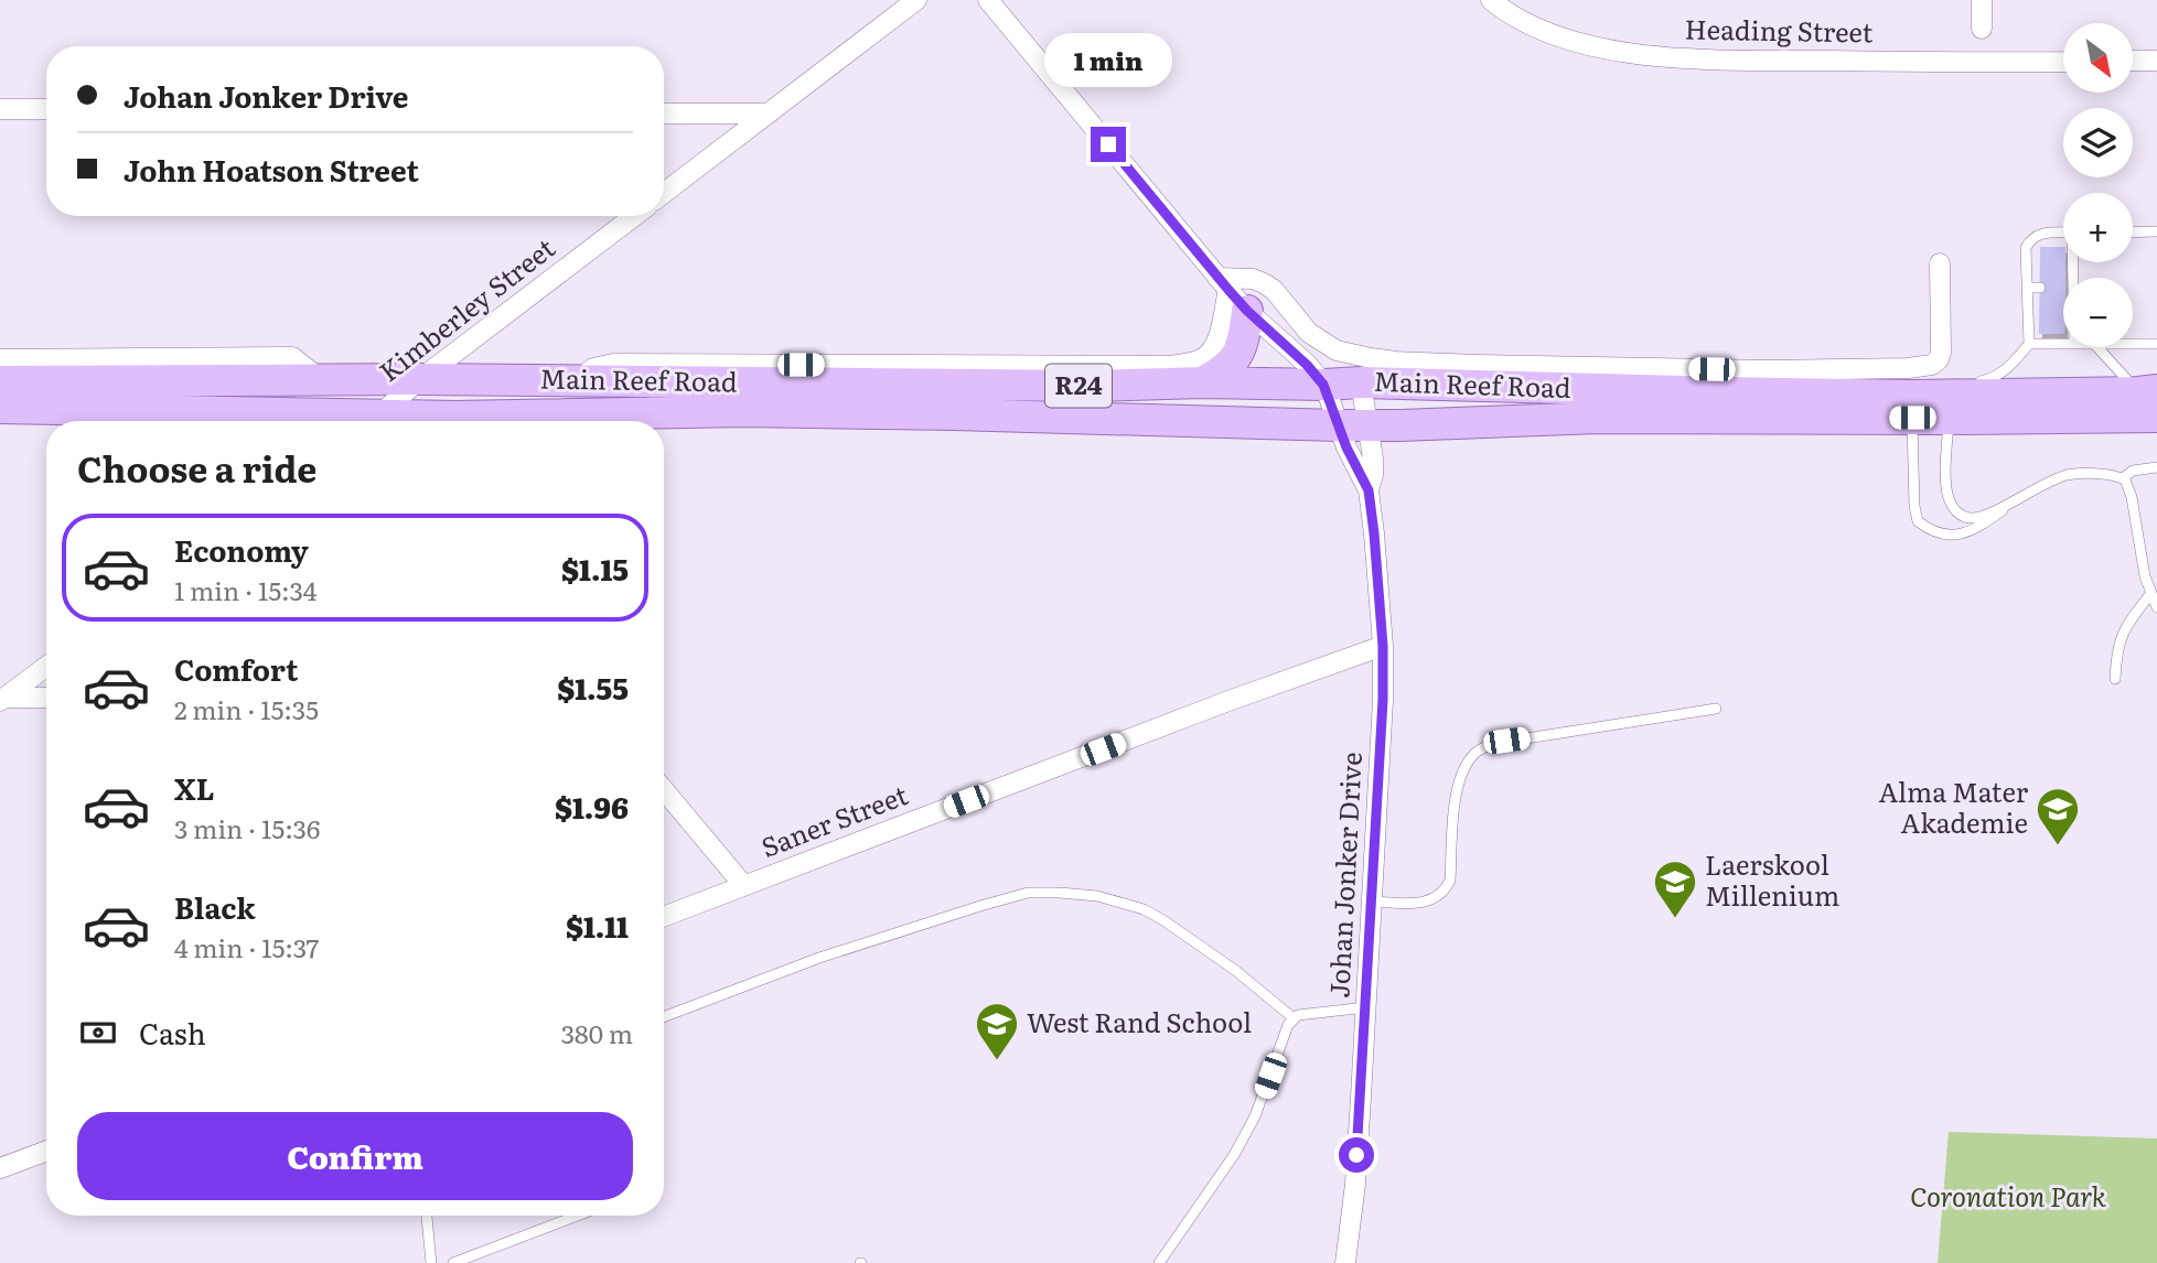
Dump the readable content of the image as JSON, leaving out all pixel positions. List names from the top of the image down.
{
  "streets": {
    "main road": ["Main Reef Road", "R24"],
    "street": [
      "Heading Street",
      "Kimberley Street",
      "Saner Street",
      "Johan Jonker Drive"
    ]
  },
  "crossings": [
    ["Kimberley Street", "Main Reef Road"],
    ["Main Reef Road", "R24"],
    ["Main Reef Road", "Johan Jonker Drive"],
    ["R24", "Johan Jonker Drive"],
    ["Saner Street", "Johan Jonker Drive"]
  ],
  "parks": ["Coronation Park"],
  "places": {
    "school or university": ["Alma Mater Akademie", "Laerskool Millenium", "West Rand School"]
  },
  "north": "bottom right",
  "page": {
    "map_buttons": ["+", "−"],
    "bubble": "1 min",
    "banner": ["Johan Jonker Drive", "John Hoatson Street"],
    "heading": "Choose a ride",
    "list": [
      {
        "name": "Economy",
        "note": "1 min · 15:34",
        "value": "$1.15"
      },
      {
        "name": "Comfort",
        "note": "2 min · 15:35",
        "value": "$1.55"
      },
      {
        "name": "XL",
        "note": "3 min · 15:36",
        "value": "$1.96"
      },
      {
        "name": "Black",
        "note": "4 min · 15:37",
        "value": "$1.11"
      }
    ],
    "pay": ["Cash", "380 m"],
    "buttons": "Confirm"
  }
}
